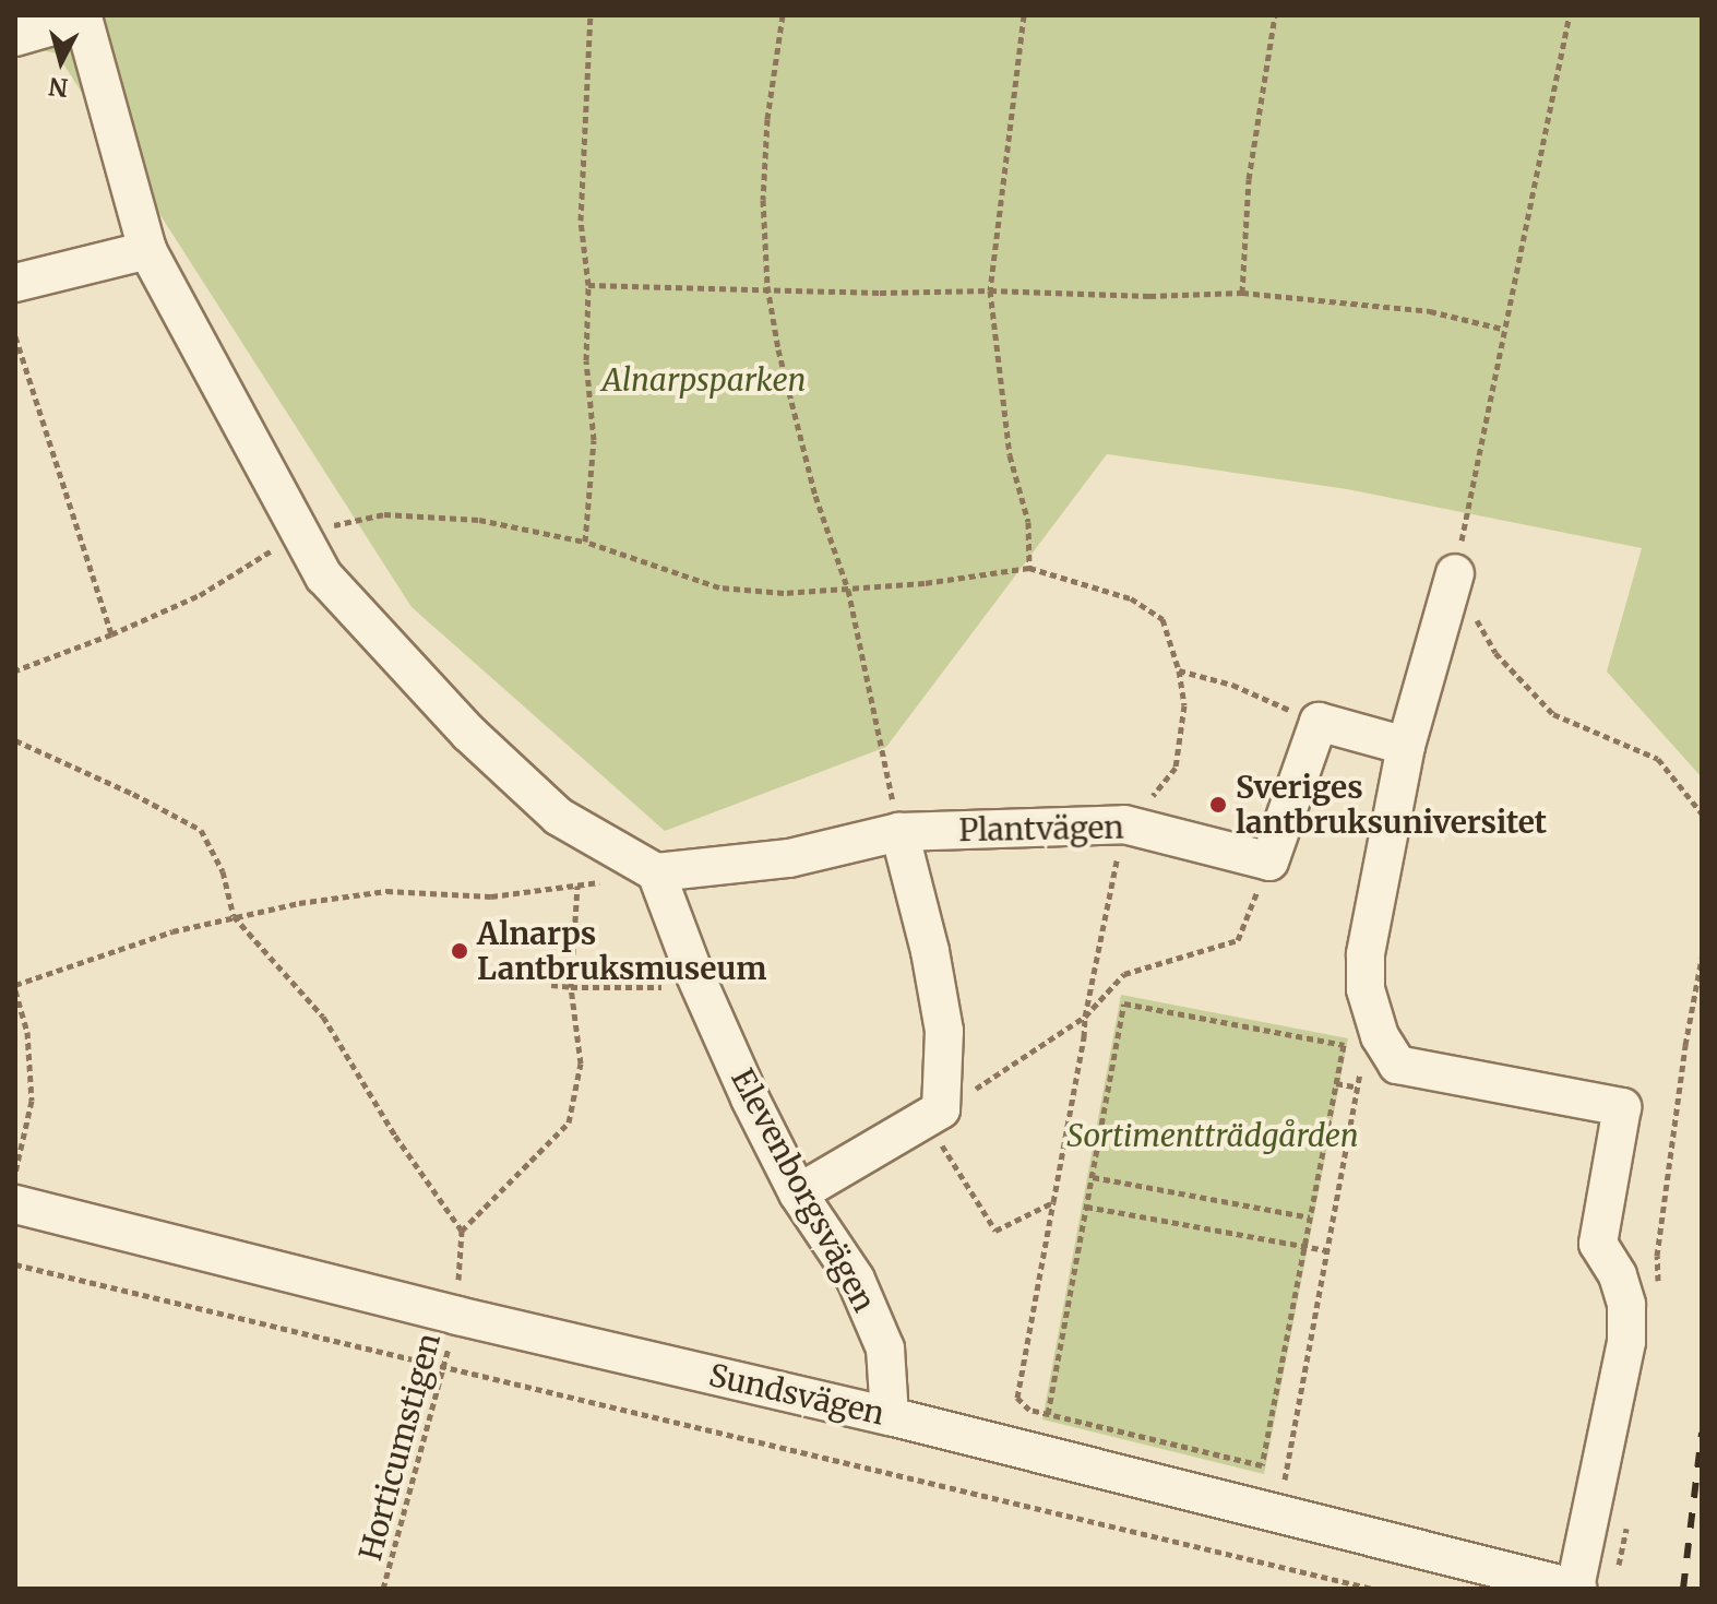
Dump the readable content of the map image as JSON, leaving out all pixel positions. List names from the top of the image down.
{
  "streets": {
    "street": ["Plantvägen", "Elevenborgsvägen", "Sundsvägen"],
    "path": ["Horticumstigen"]
  },
  "crossings": [
    ["Plantvägen", "Elevenborgsvägen"],
    ["Elevenborgsvägen", "Sundsvägen"],
    ["Sundsvägen", "Horticumstigen"]
  ],
  "parks": ["Alnarpsparken", "Sortimentträdgården"],
  "places": ["Sveriges lantbruksuniversitet", "Alnarps Lantbruksmuseum"],
  "north": "bottom"
}
